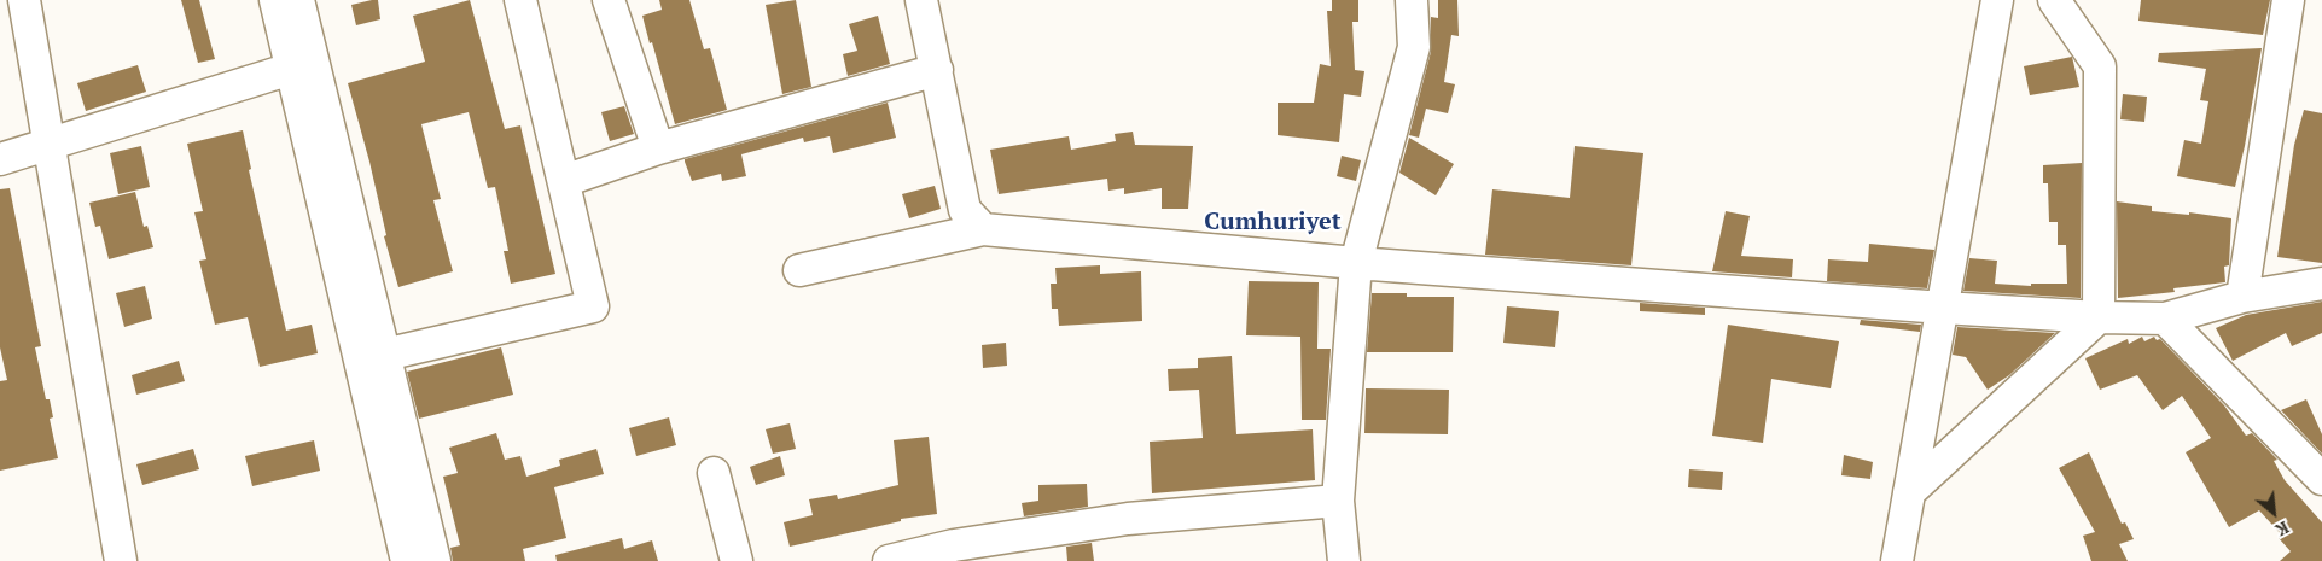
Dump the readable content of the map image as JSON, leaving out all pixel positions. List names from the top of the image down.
{
  "districts": ["Cumhuriyet"],
  "north": "bottom right"
}
